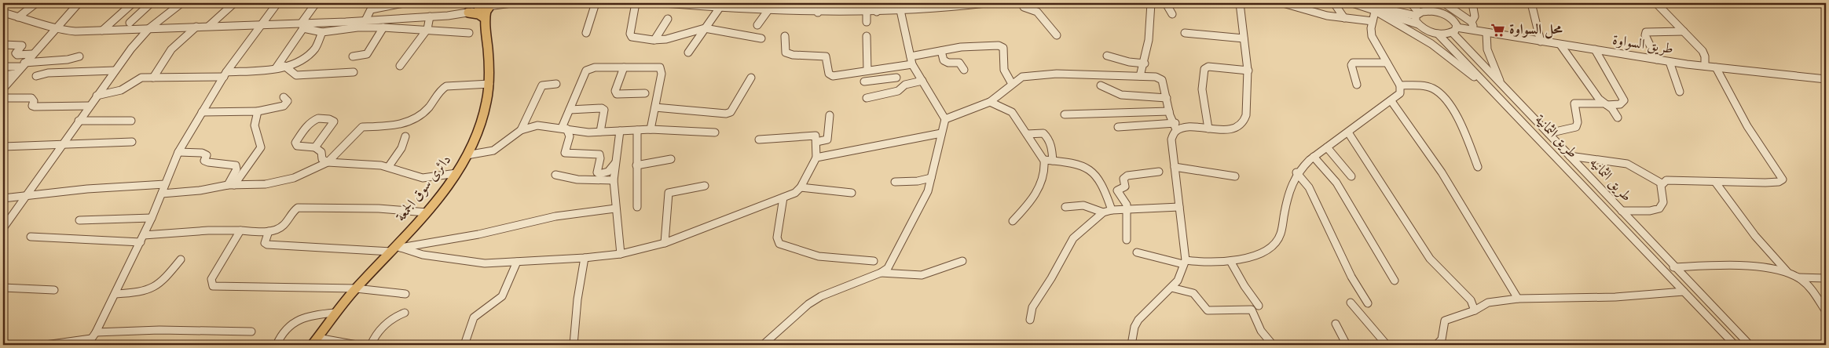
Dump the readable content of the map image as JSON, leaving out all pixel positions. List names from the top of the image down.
{
  "streets": {
    "main road": ["دائرى سوق الجمعة"],
    "street": ["طريق السواوة", "طريق الثمانية", "طريق الثمانيه"]
  },
  "crossings": [
    ["طريق السواوة", "طريق الثمانية"],
    ["طريق السواوة", "طريق الثمانيه"]
  ],
  "places": {
    "supermarket": ["محل السواوة"]
  }
}
